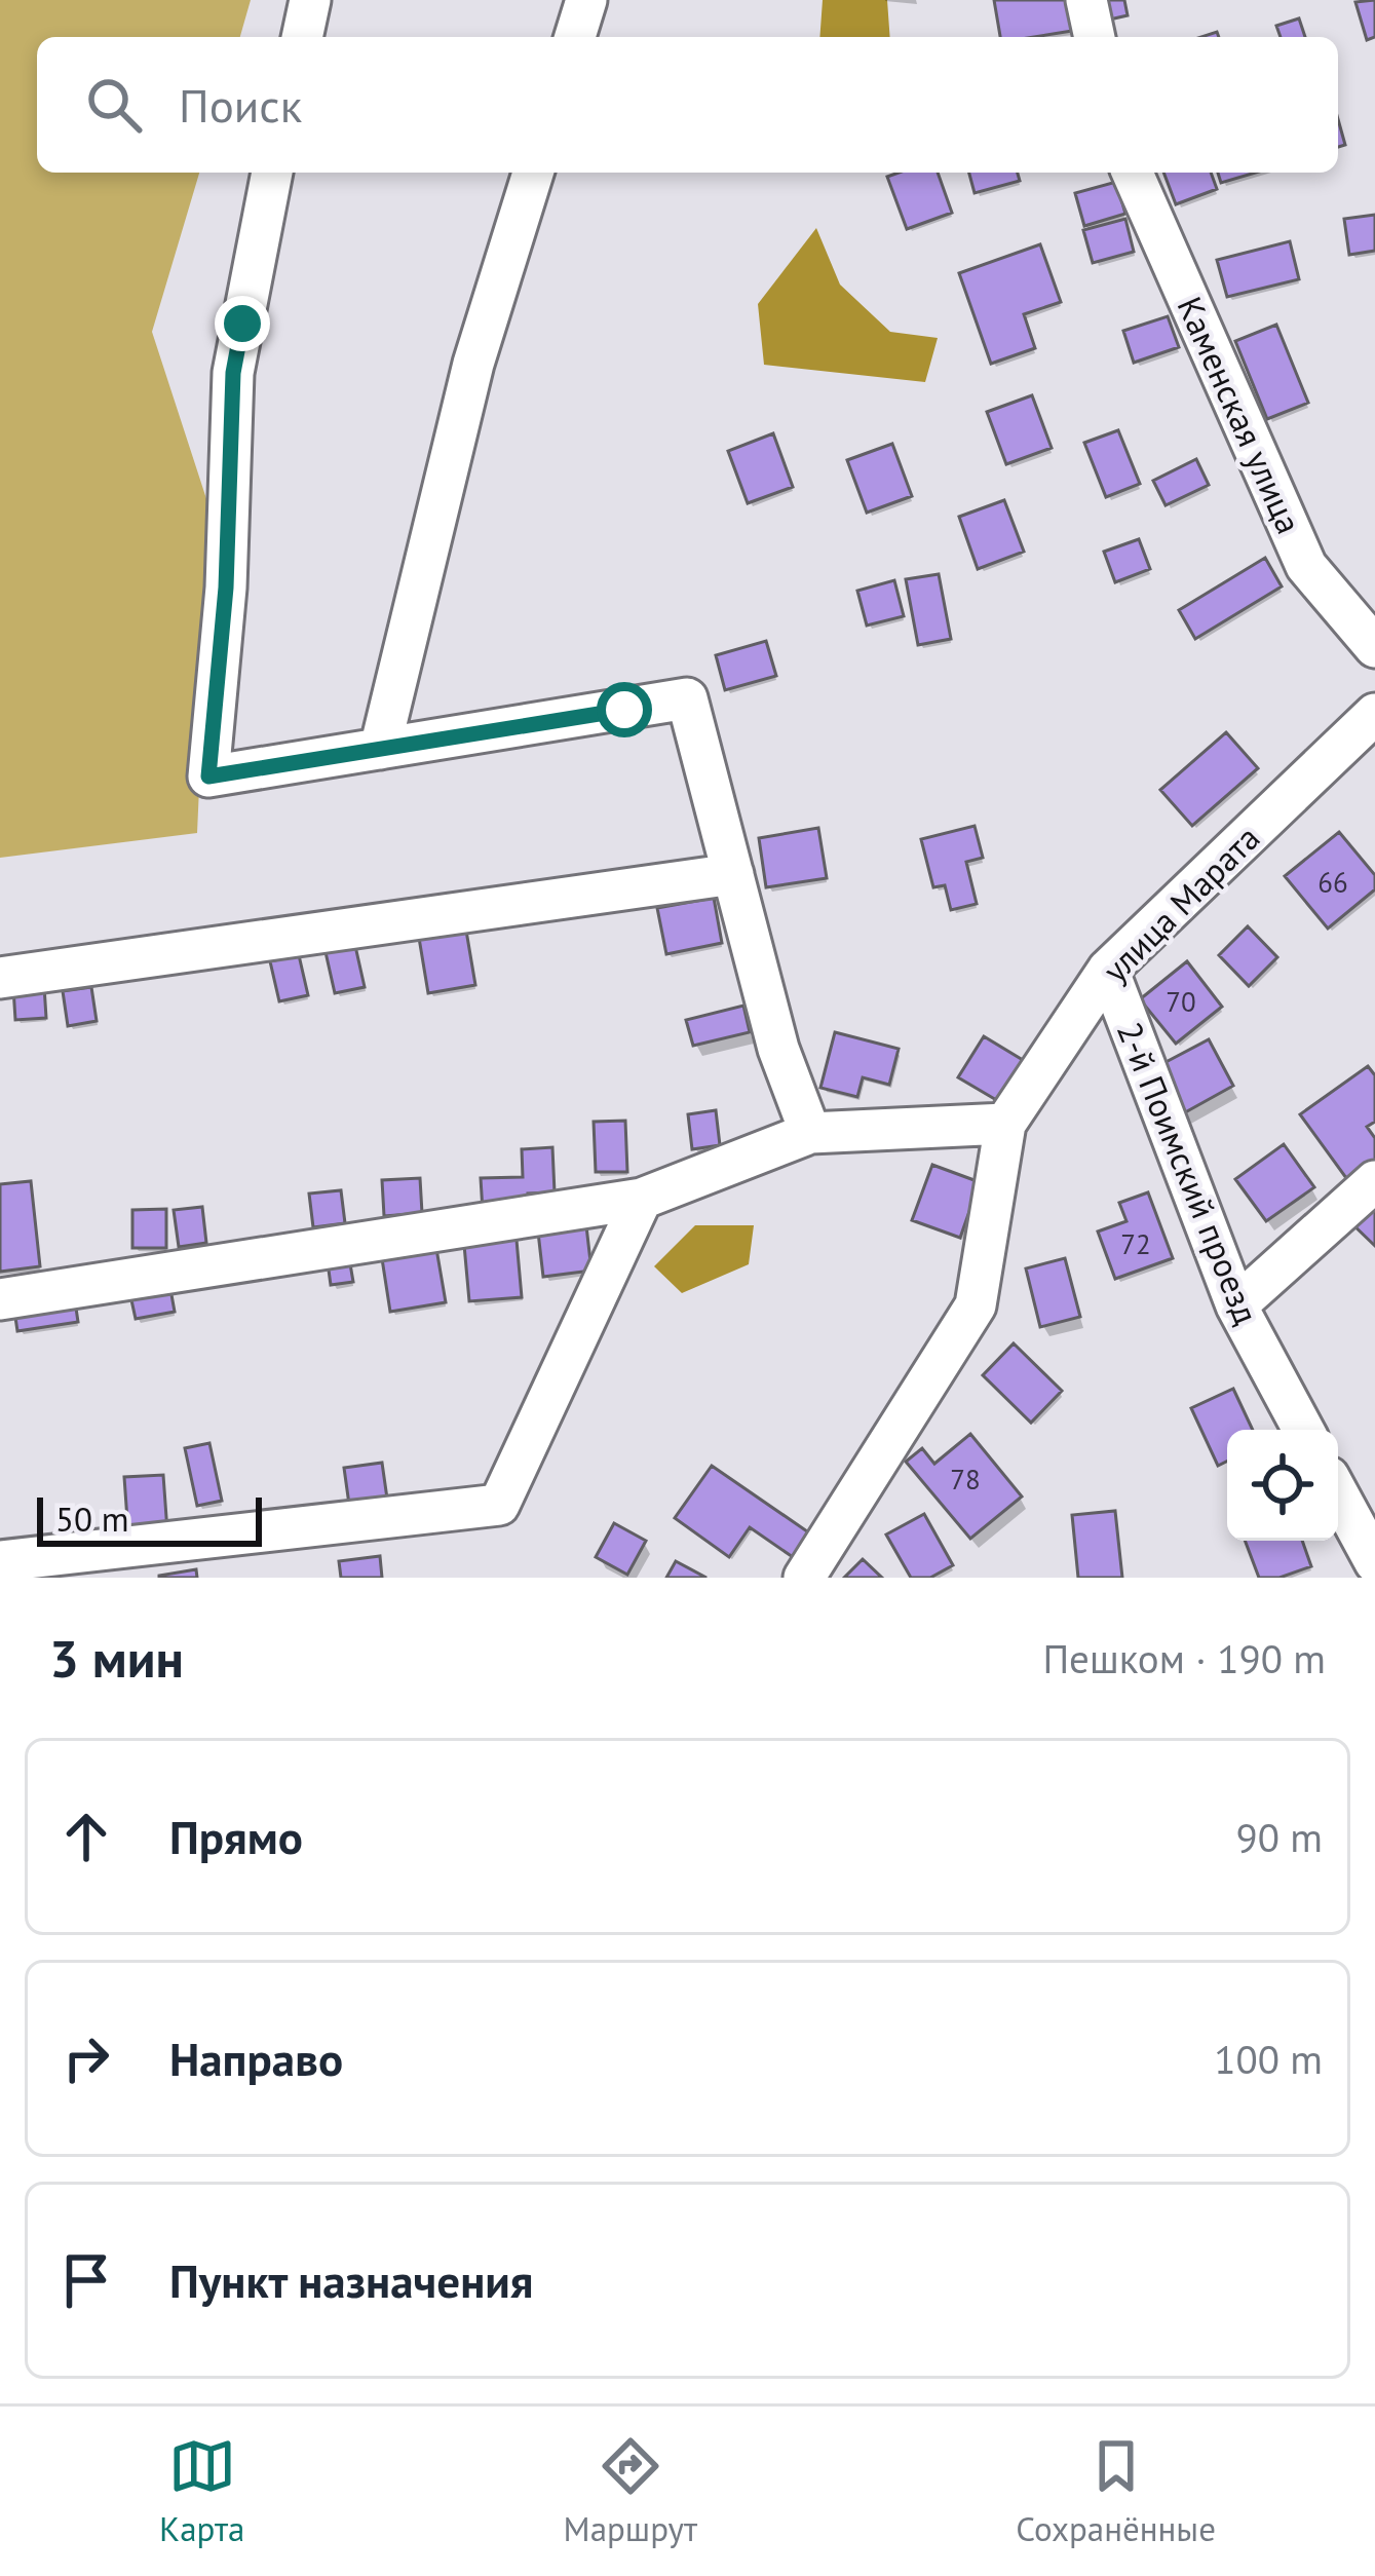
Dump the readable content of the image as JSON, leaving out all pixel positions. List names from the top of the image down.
{
  "streets": {
    "street": ["Каменская улица", "улица Марата", "2-й Поимский проезд"]
  },
  "crossings": [
    ["улица Марата", "2-й Поимский проезд"]
  ],
  "house_numbers": [
    "66",
    "70",
    "72",
    "78"
  ],
  "scale_bar": "50 m",
  "page": {
    "search": "Поиск",
    "scale": "50 m",
    "heading": ["3 мин", "Пешком · 190 m"],
    "list": [
      ["Прямо", "90 m"],
      ["Направо", "100 m"],
      "Пункт назначения"
    ],
    "nav": ["Карта", "Маршрут", "Сохранённые"]
  }
}
